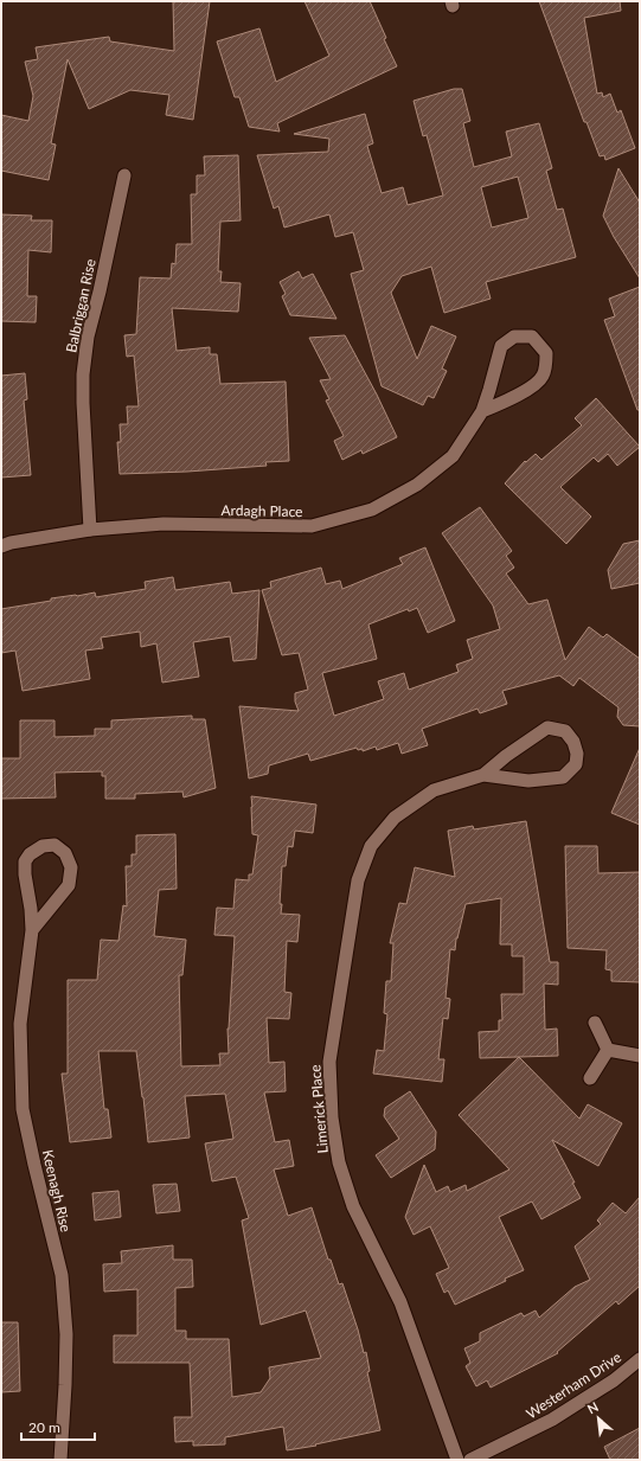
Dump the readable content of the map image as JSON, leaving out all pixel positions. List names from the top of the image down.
{
  "streets": {
    "street": [
      "Balbriggan Rise",
      "Ardagh Place",
      "Limerick Place",
      "Keenagh Rise",
      "Westerham Drive"
    ]
  },
  "crossings": [
    ["Balbriggan Rise", "Ardagh Place"]
  ],
  "scale_bar": "20 m",
  "north": "top left"
}
